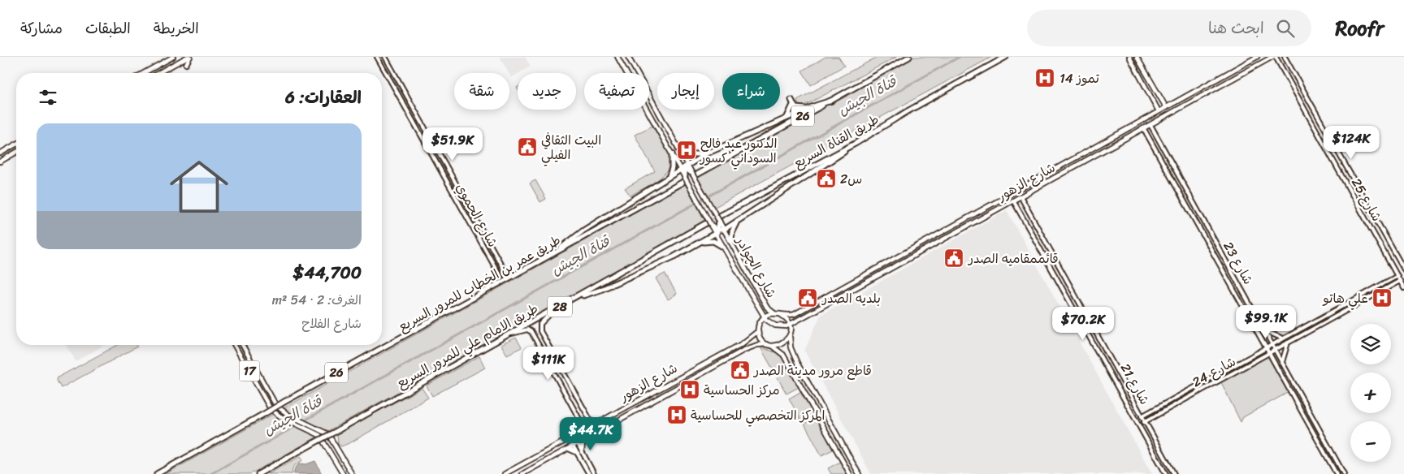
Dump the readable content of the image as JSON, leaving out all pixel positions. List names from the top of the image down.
{
  "streets": {
    "highway": [
      "26",
      "طريق القناة السريع",
      "طريق عمر بن الخطاب للمرور السريع",
      "28",
      "طريق الامام علي للمرور السريع"
    ],
    "main road": ["شارع الزهور", "شارع الچوادر", "17"],
    "street": [
      "شارع 25",
      "شارع الحموي",
      "شارع 23",
      "شارع 24",
      "شارع 21"
    ]
  },
  "crossings": [
    ["شارع الزهور", "شارع 25"],
    ["شارع الزهور", "شارع 23"],
    ["شارع الزهور", "شارع الچوادر"],
    ["شارع الزهور", "شارع 21"],
    ["شارع 25", "شارع 24"],
    ["شارع 23", "شارع 24"],
    ["شارع 24", "شارع 21"]
  ],
  "water": ["قناة الجيش"],
  "places": {
    "hospital": [
      "14 تموز",
      "الدكتور عبد فالح السوداني كسور",
      "علي هاتو",
      "مركز الحساسية",
      "المركز التخصصي للحساسية"
    ],
    "public building": [
      "البيت الثقافي الفيلي",
      "س2",
      "قائممقاميه الصدر",
      "بلديه الصدر",
      "قاطع مرور مدينة الصدر"
    ]
  },
  "page": {
    "header": "Roofr",
    "search": "ابحث هنا",
    "nav": ["الخريطة", "الطبقات", "مشاركة"],
    "chip": [
      "شراء",
      "إيجار",
      "تصفية",
      "جديد",
      "شقة"
    ],
    "heading": "العقارات: 6",
    "list": [
      {
        "name": "$44,700",
        "note": "الغرف: 2 · 54 m² · شارع الفلاح"
      }
    ],
    "price": [
      "$124K",
      "$51.9K",
      "$99.1K",
      "$70.2K",
      "$111K",
      "$44.7K"
    ],
    "map_buttons": ["+", "−"]
  }
}
